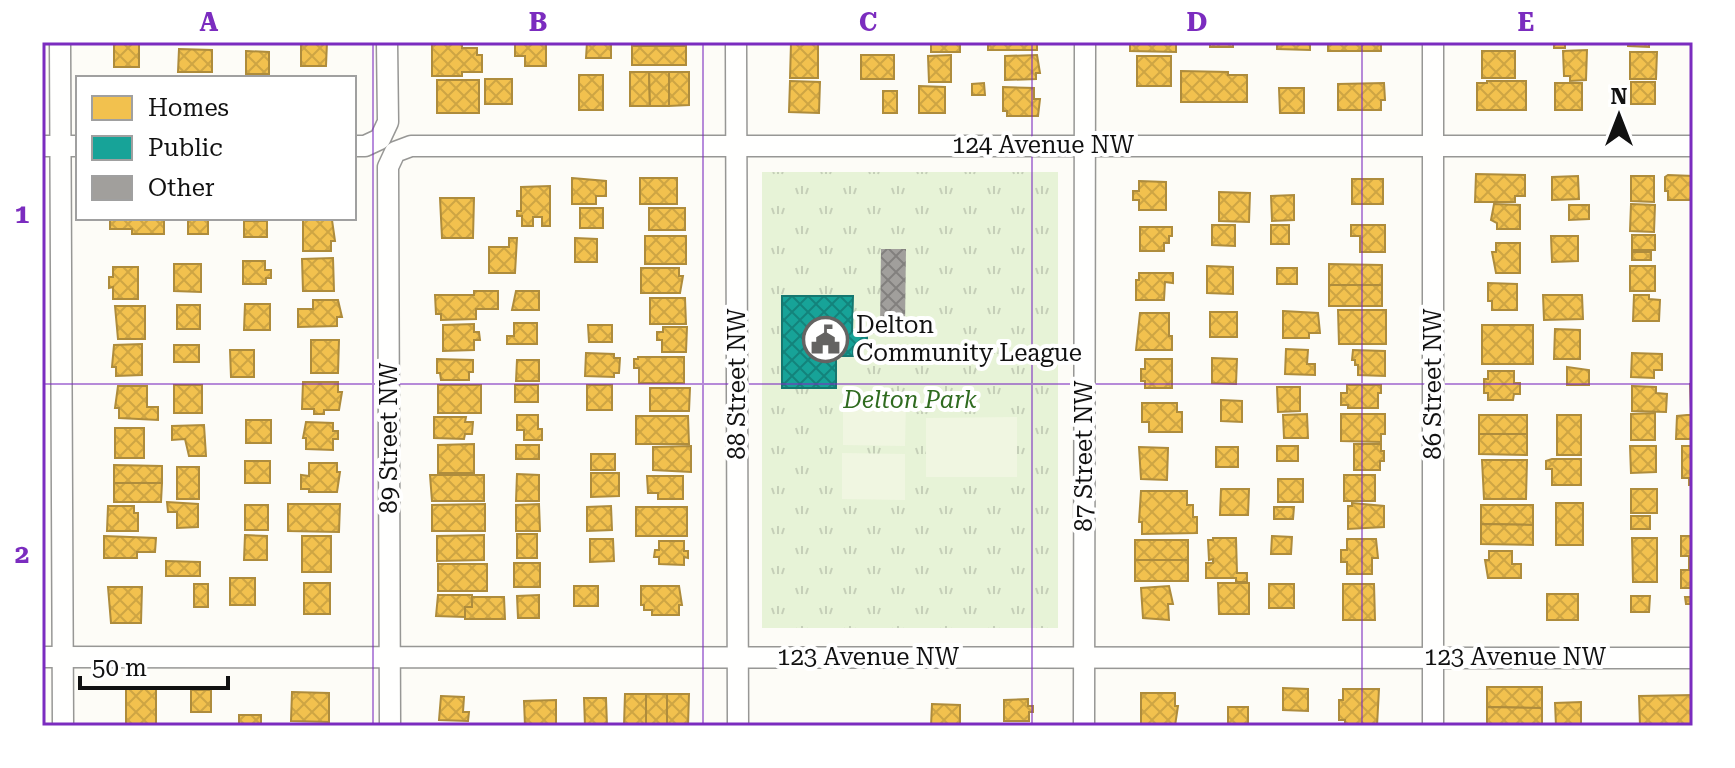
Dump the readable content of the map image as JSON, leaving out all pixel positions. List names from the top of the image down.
{
  "streets": {
    "street": [
      "124 Avenue NW",
      "88 Street NW",
      "86 Street NW",
      "89 Street NW",
      "87 Street NW",
      "123 Avenue NW"
    ]
  },
  "crossings": [
    ["124 Avenue NW", "88 Street NW"],
    ["124 Avenue NW", "86 Street NW"],
    ["124 Avenue NW", "89 Street NW"],
    ["124 Avenue NW", "87 Street NW"],
    ["88 Street NW", "123 Avenue NW"],
    ["86 Street NW", "123 Avenue NW"],
    ["89 Street NW", "123 Avenue NW"],
    ["87 Street NW", "123 Avenue NW"]
  ],
  "parks": ["Delton Park"],
  "places": {
    "public building": ["Delton Community League"]
  },
  "legend": ["Homes", "Public", "Other"],
  "scale_bar": "50 m",
  "north": "top",
  "grid": {
    "columns": [
      "A",
      "B",
      "C",
      "D",
      "E"
    ],
    "rows": ["1", "2"]
  }
}
